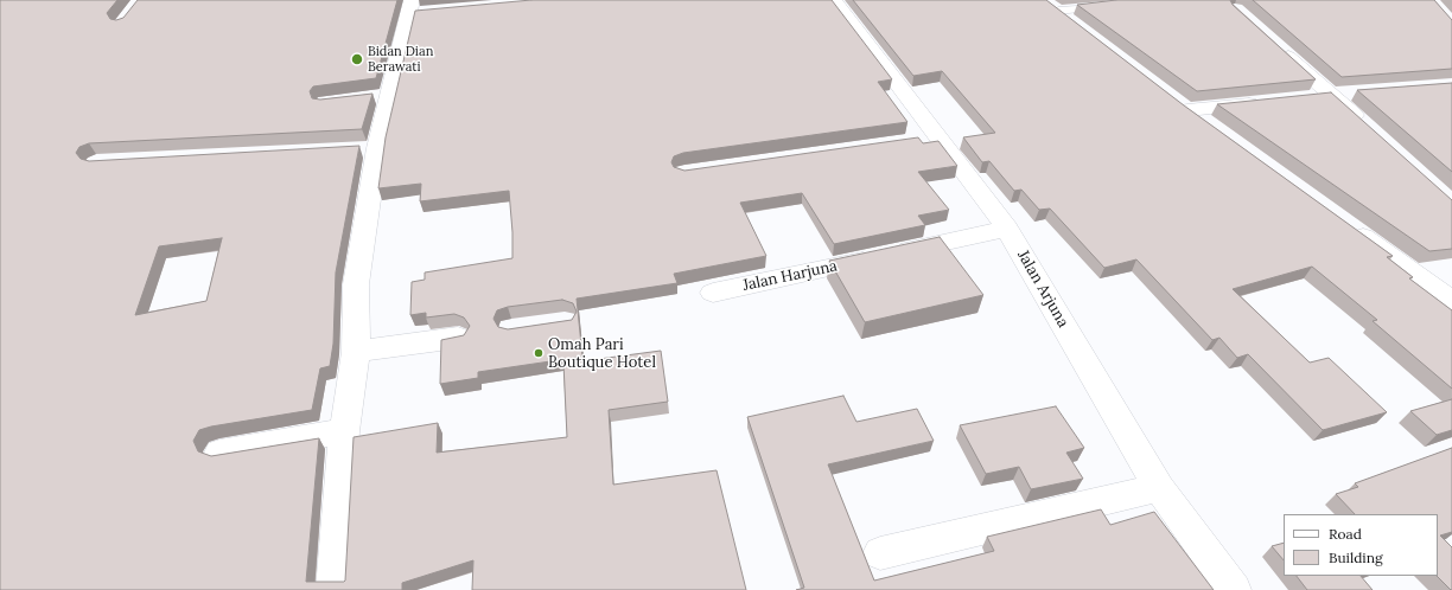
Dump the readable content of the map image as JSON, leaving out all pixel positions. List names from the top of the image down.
{
  "streets": {
    "street": ["Jalan Harjuna", "Jalan Arjuna"]
  },
  "crossings": [
    ["Jalan Harjuna", "Jalan Arjuna"]
  ],
  "places": ["Bidan Dian Berawati", "Omah Pari Boutique Hotel"],
  "legend": ["Road", "Building"]
}
